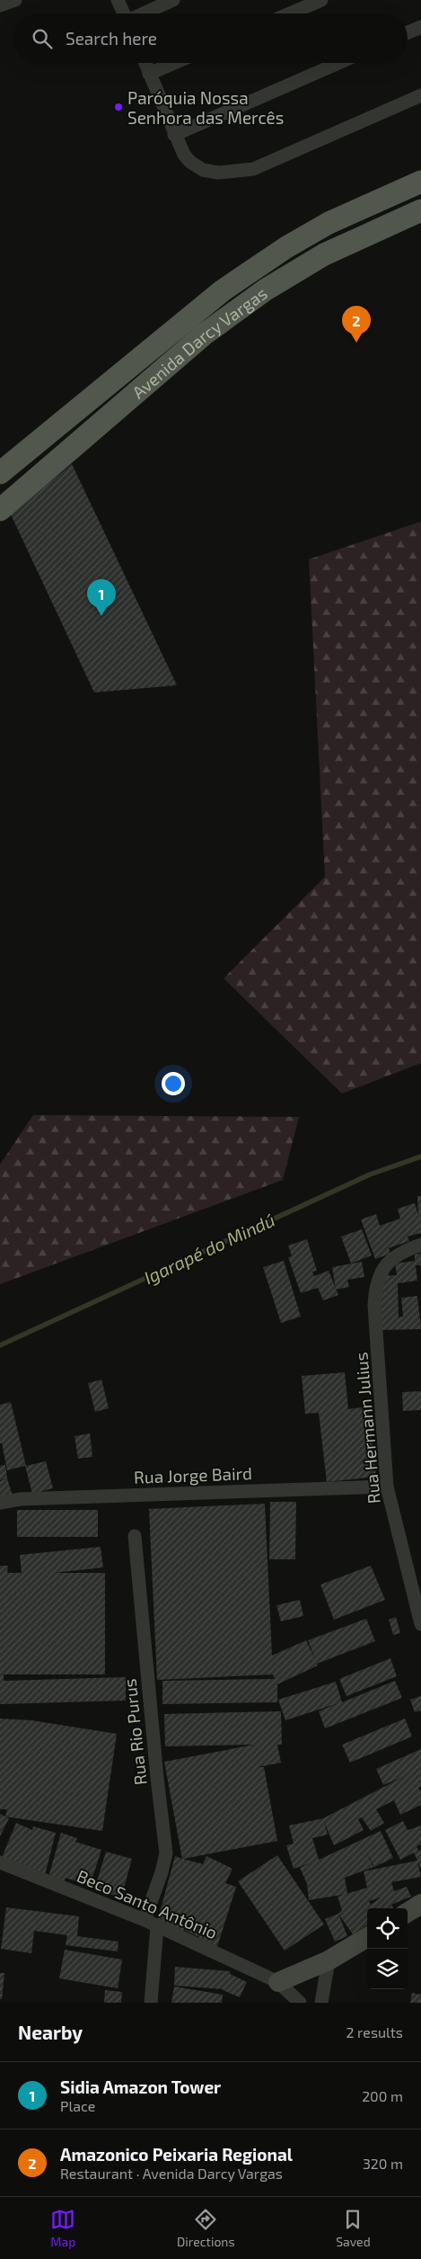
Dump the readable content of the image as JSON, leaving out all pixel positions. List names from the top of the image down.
{
  "streets": {
    "main road": ["Avenida Darcy Vargas"],
    "street": [
      "Rua Hermann Julius",
      "Rua Jorge Baird",
      "Rua Rio Purus",
      "Beco Santo Antônio"
    ]
  },
  "crossings": [
    ["Rua Hermann Julius", "Rua Jorge Baird"],
    ["Rua Rio Purus", "Beco Santo Antônio"]
  ],
  "water": ["Igarapé do Mindú"],
  "places": ["Paróquia Nossa Senhora das Mercês"],
  "page": {
    "search": "Search here",
    "pins": ["2", "1"],
    "heading": ["Nearby", "2 results"],
    "list": [
      {
        "mark": "1",
        "name": "Sidia Amazon Tower",
        "note": "Place",
        "value": "200 m"
      },
      {
        "mark": "2",
        "name": "Amazonico Peixaria Regional",
        "note": "Restaurant · Avenida Darcy Vargas",
        "value": "320 m"
      }
    ],
    "nav": ["Map", "Directions", "Saved"]
  }
}
